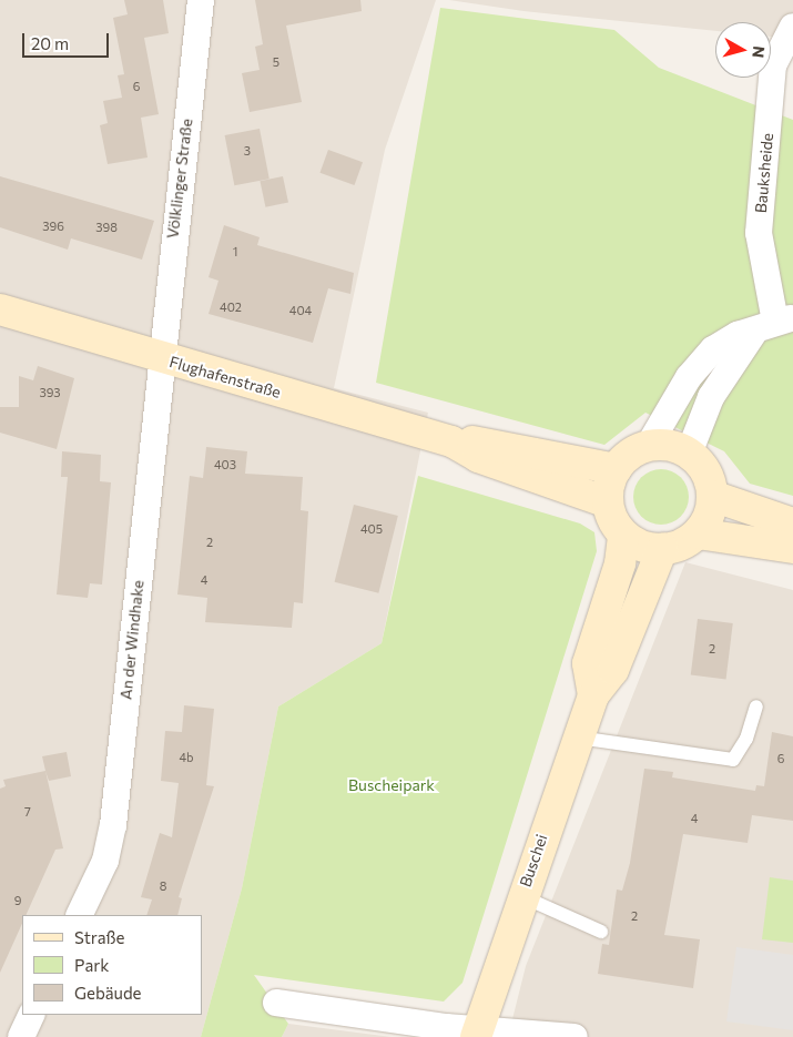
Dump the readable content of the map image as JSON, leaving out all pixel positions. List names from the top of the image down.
{
  "streets": {
    "main road": ["Flughafenstraße", "Buschei"],
    "street": ["Bauksheide", "Völklinger Straße", "An der Windhake"]
  },
  "crossings": [
    ["Völklinger Straße", "Flughafenstraße"],
    ["Völklinger Straße", "An der Windhake"],
    ["Flughafenstraße", "An der Windhake"],
    ["Flughafenstraße", "Buschei"]
  ],
  "parks": ["Buscheipark"],
  "house_numbers": [
    "5",
    "6",
    "3",
    "396",
    "398",
    "1",
    "402",
    "404",
    "393",
    "403",
    "405",
    "2",
    "4",
    "2",
    "4b",
    "6",
    "7",
    "4",
    "8",
    "9",
    "2"
  ],
  "legend": ["Straße", "Park", "Gebäude"],
  "scale_bar": "20 m",
  "north": "right"
}
